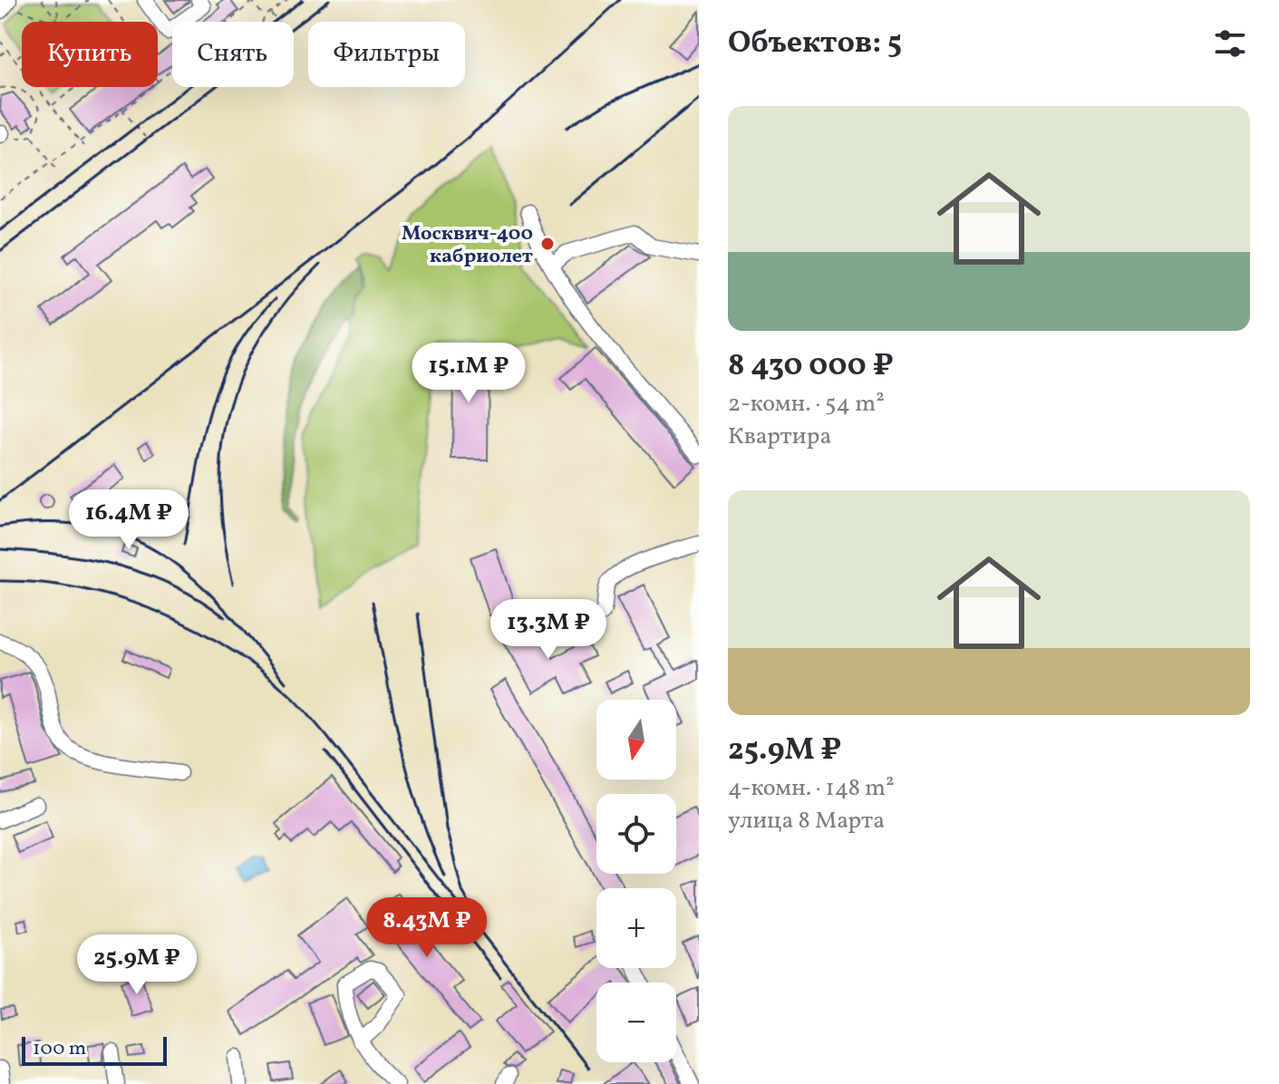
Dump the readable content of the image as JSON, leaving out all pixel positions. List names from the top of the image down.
{
  "places": ["Москвич-400 кабриолет"],
  "scale_bar": "100 m",
  "north": "bottom",
  "page": {
    "heading": "Объектов: 5",
    "chip": ["Купить", "Снять", "Фильтры"],
    "list": [
      {
        "name": "8 430 000 ₽",
        "note": "2-комн. · 54 m² · Квартира"
      },
      {
        "name": "25.9M ₽",
        "note": "4-комн. · 148 m² · улица 8 Марта"
      }
    ],
    "price": [
      "15.1M ₽",
      "16.4M ₽",
      "13.3M ₽",
      "8.43M ₽",
      "25.9M ₽"
    ],
    "map_buttons": ["+", "−"],
    "scale": "100 m"
  }
}
